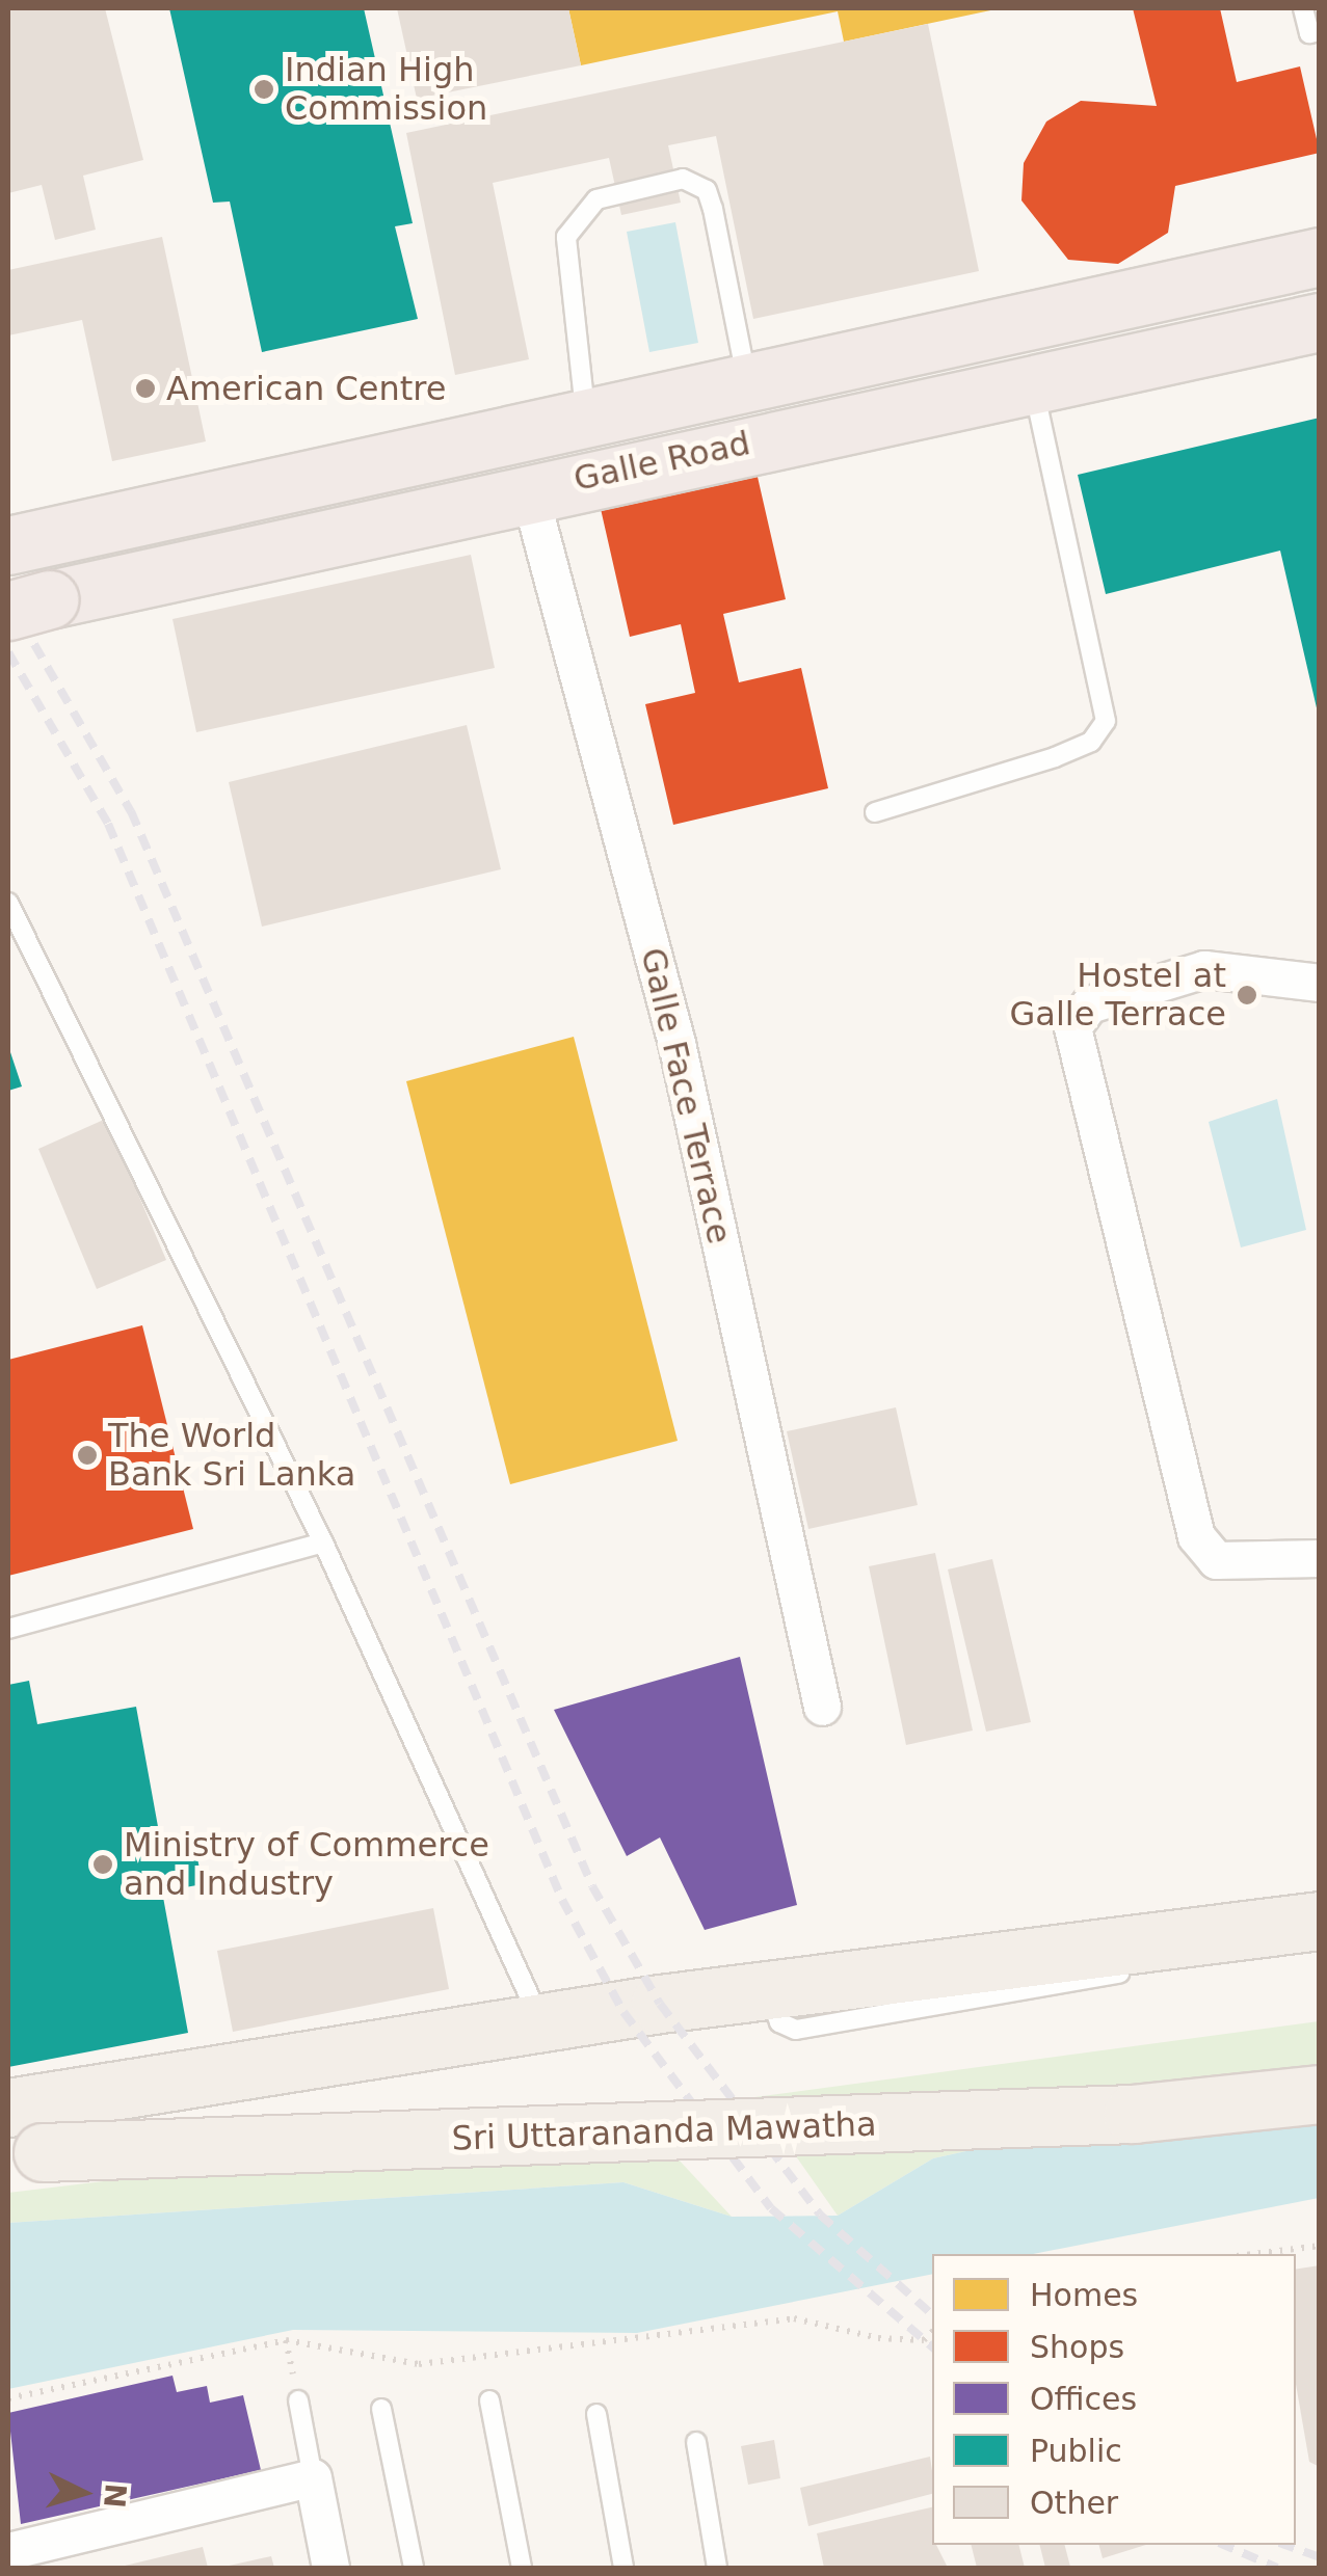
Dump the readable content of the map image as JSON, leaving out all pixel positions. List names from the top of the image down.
{
  "streets": {
    "highway": ["Galle Road"],
    "main road": ["Sri Uttarananda Mawatha"],
    "street": ["Galle Face Terrace"]
  },
  "crossings": [
    ["Galle Road", "Galle Face Terrace"]
  ],
  "places": [
    "Indian High Commission",
    "American Centre",
    "Hostel at Galle Terrace",
    "The World Bank Sri Lanka",
    "Ministry of Commerce and Industry"
  ],
  "legend": [
    "Homes",
    "Shops",
    "Offices",
    "Public",
    "Other"
  ],
  "north": "right"
}
